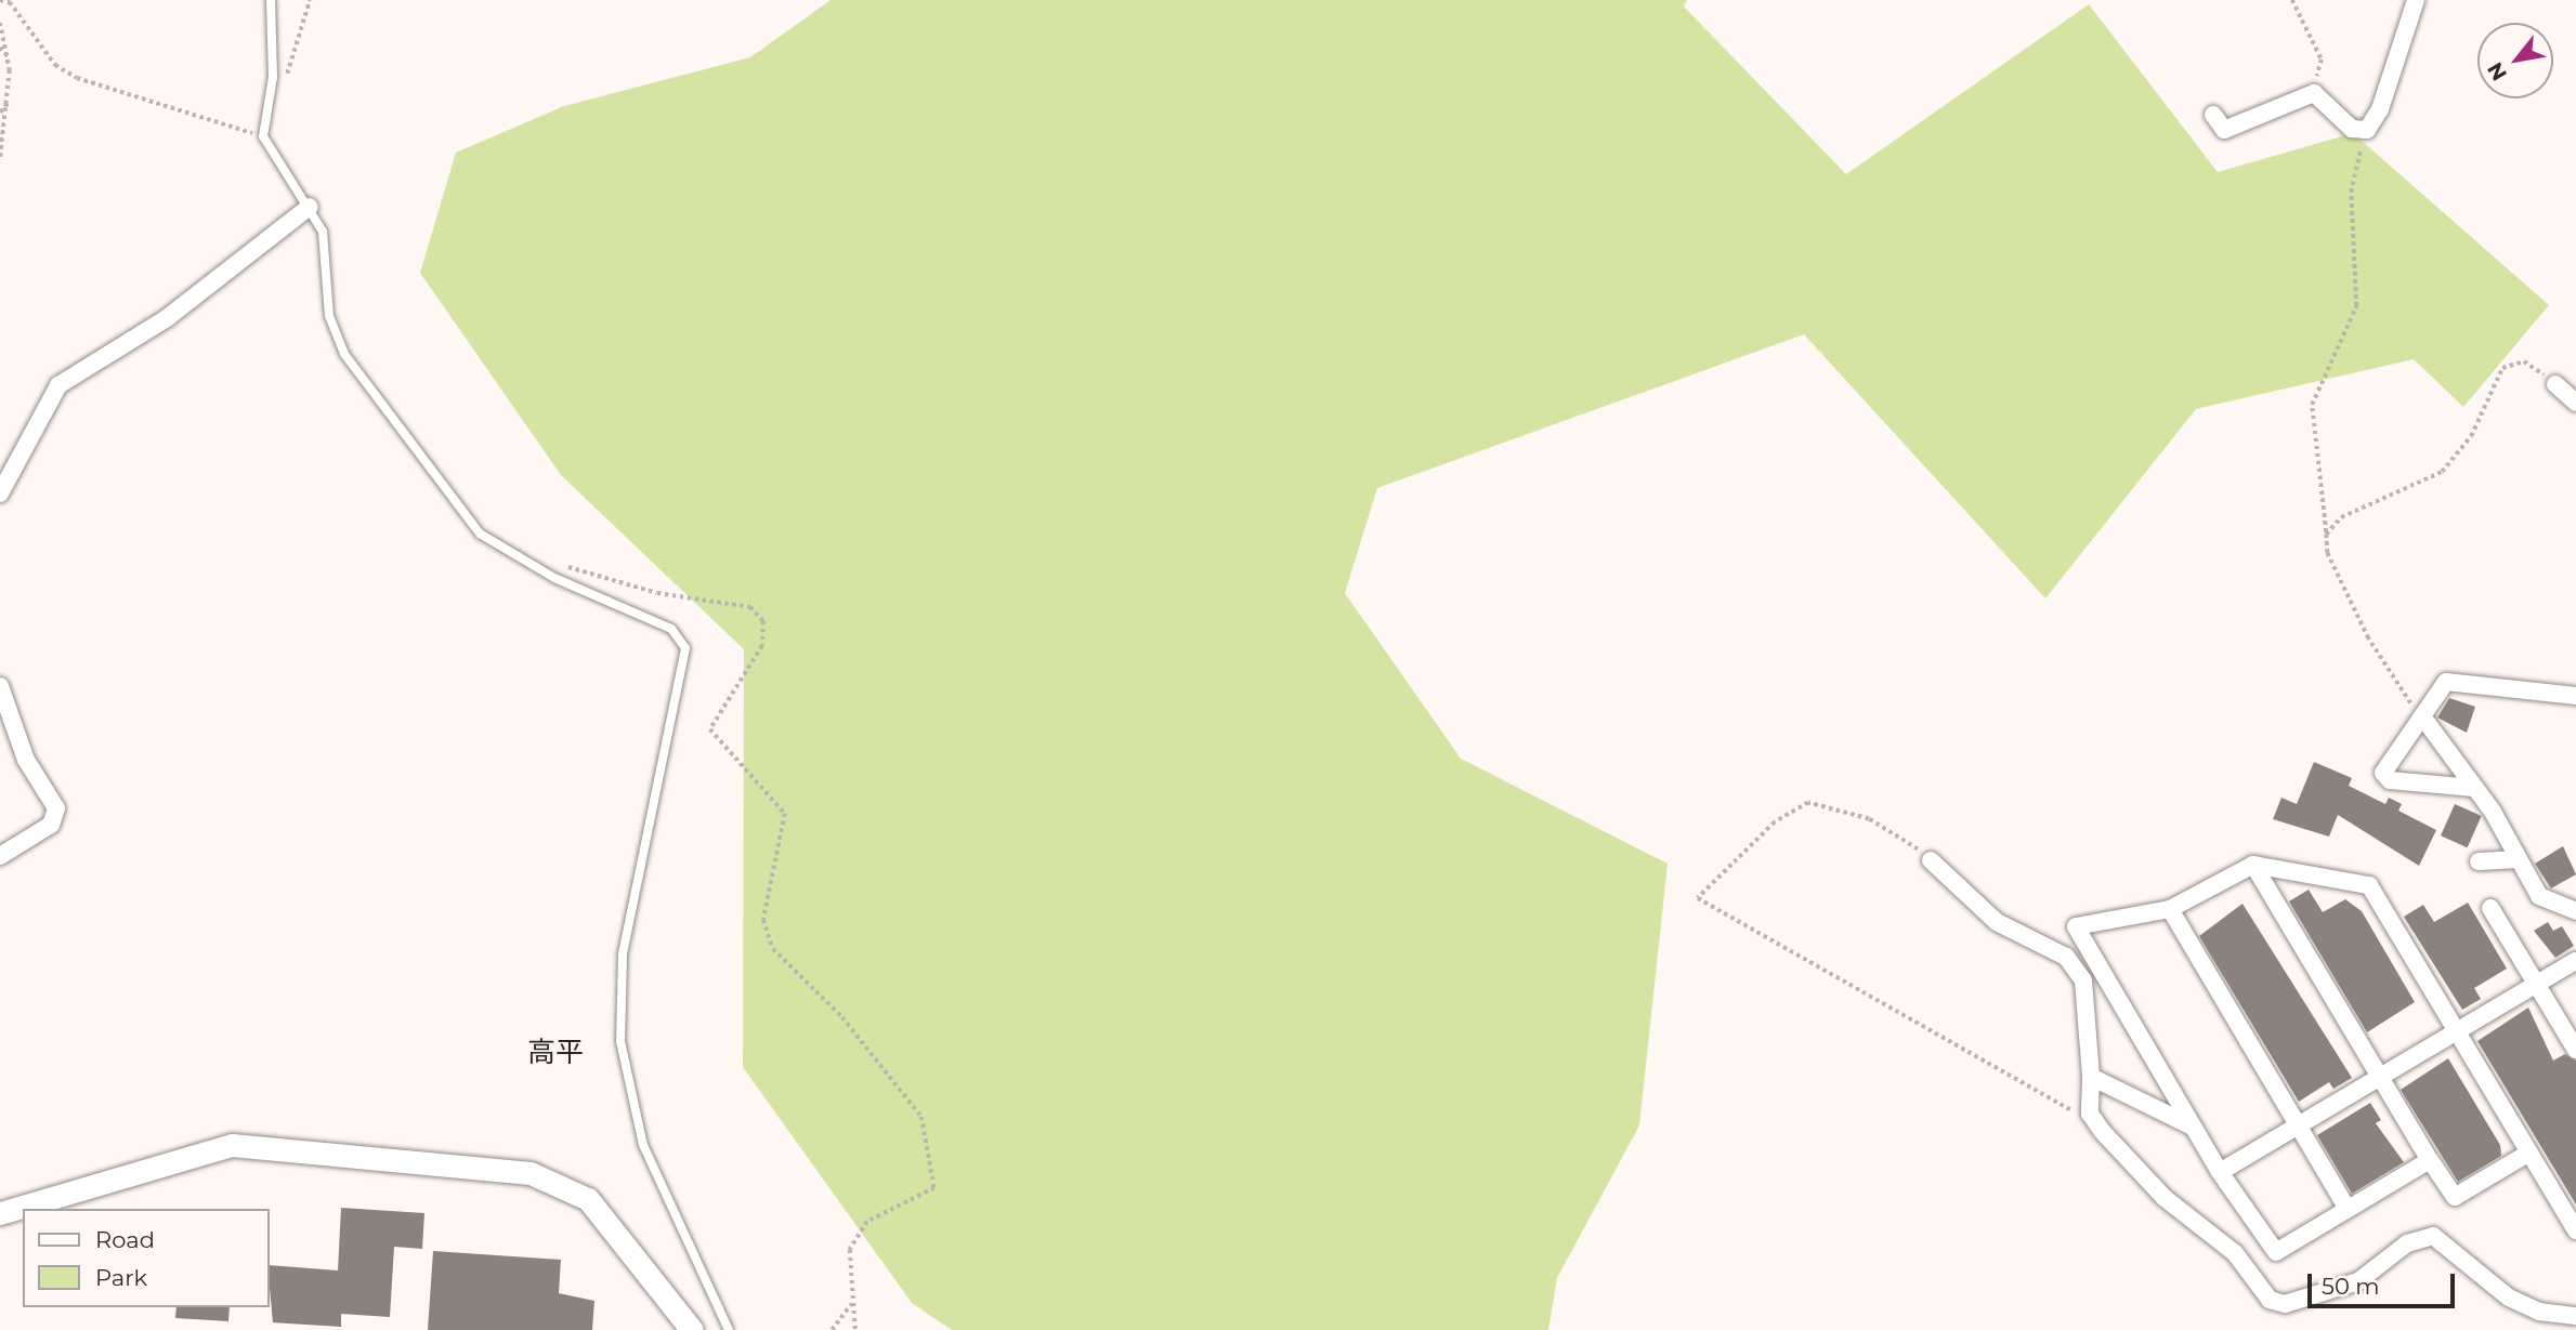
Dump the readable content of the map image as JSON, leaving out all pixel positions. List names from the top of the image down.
{
  "districts": ["高平"],
  "legend": ["Road", "Park"],
  "scale_bar": "50 m",
  "north": "bottom left"
}
